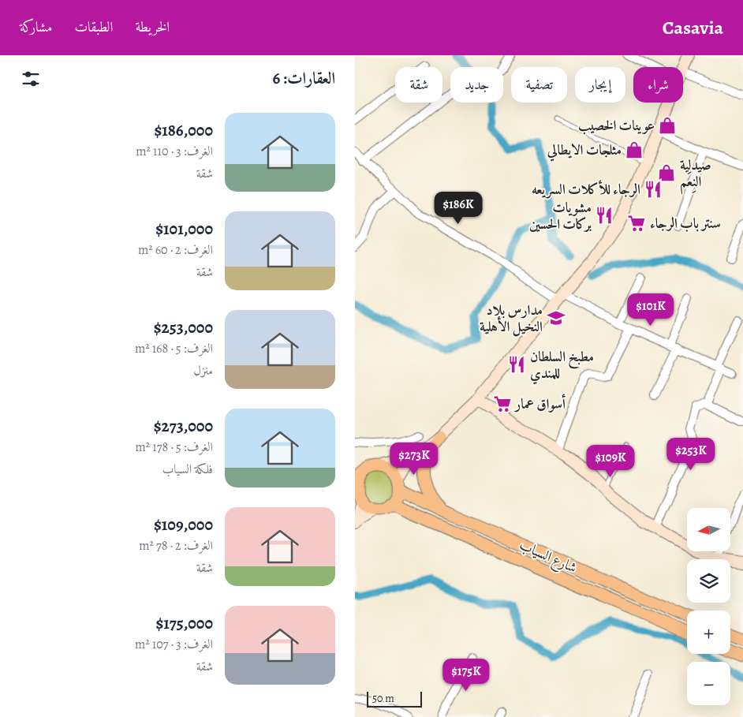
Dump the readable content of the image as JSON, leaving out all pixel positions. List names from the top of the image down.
{
  "streets": {
    "main road": ["شارع السياب"]
  },
  "places": {
    "shop": ["عوينات الخصيب", "مثلجات الايطالي", "صيدلية النِعَم"],
    "restaurant": ["الرجاء للأكلات السريعه", "مشويات بركات الحسين", "مطبخ السلطان للمندي"],
    "supermarket": ["سنتر باب الرجاء", "أسواق عمار"],
    "school or university": ["مدارس بلاد النخيل الأهلية"]
  },
  "scale_bar": "50 m",
  "north": "left",
  "page": {
    "header": "Casavia",
    "nav": ["الخريطة", "الطبقات", "مشاركة"],
    "heading": "العقارات: 6",
    "chip": [
      "شراء",
      "إيجار",
      "تصفية",
      "جديد",
      "شقة"
    ],
    "list": [
      {
        "name": "$186,000",
        "note": "الغرف: 3 · 110 m² · شقة"
      },
      {
        "name": "$101,000",
        "note": "الغرف: 2 · 60 m² · شقة"
      },
      {
        "name": "$253,000",
        "note": "الغرف: 5 · 168 m² · منزل"
      },
      {
        "name": "$273,000",
        "note": "الغرف: 5 · 178 m² · فلكة السياب"
      },
      {
        "name": "$109,000",
        "note": "الغرف: 2 · 78 m² · شقة"
      },
      {
        "name": "$175,000",
        "note": "الغرف: 3 · 107 m² · شقة"
      }
    ],
    "price": [
      "$186K",
      "$101K",
      "$253K",
      "$273K",
      "$109K",
      "$175K"
    ],
    "map_buttons": ["+", "−"],
    "scale": "50 m"
  }
}
